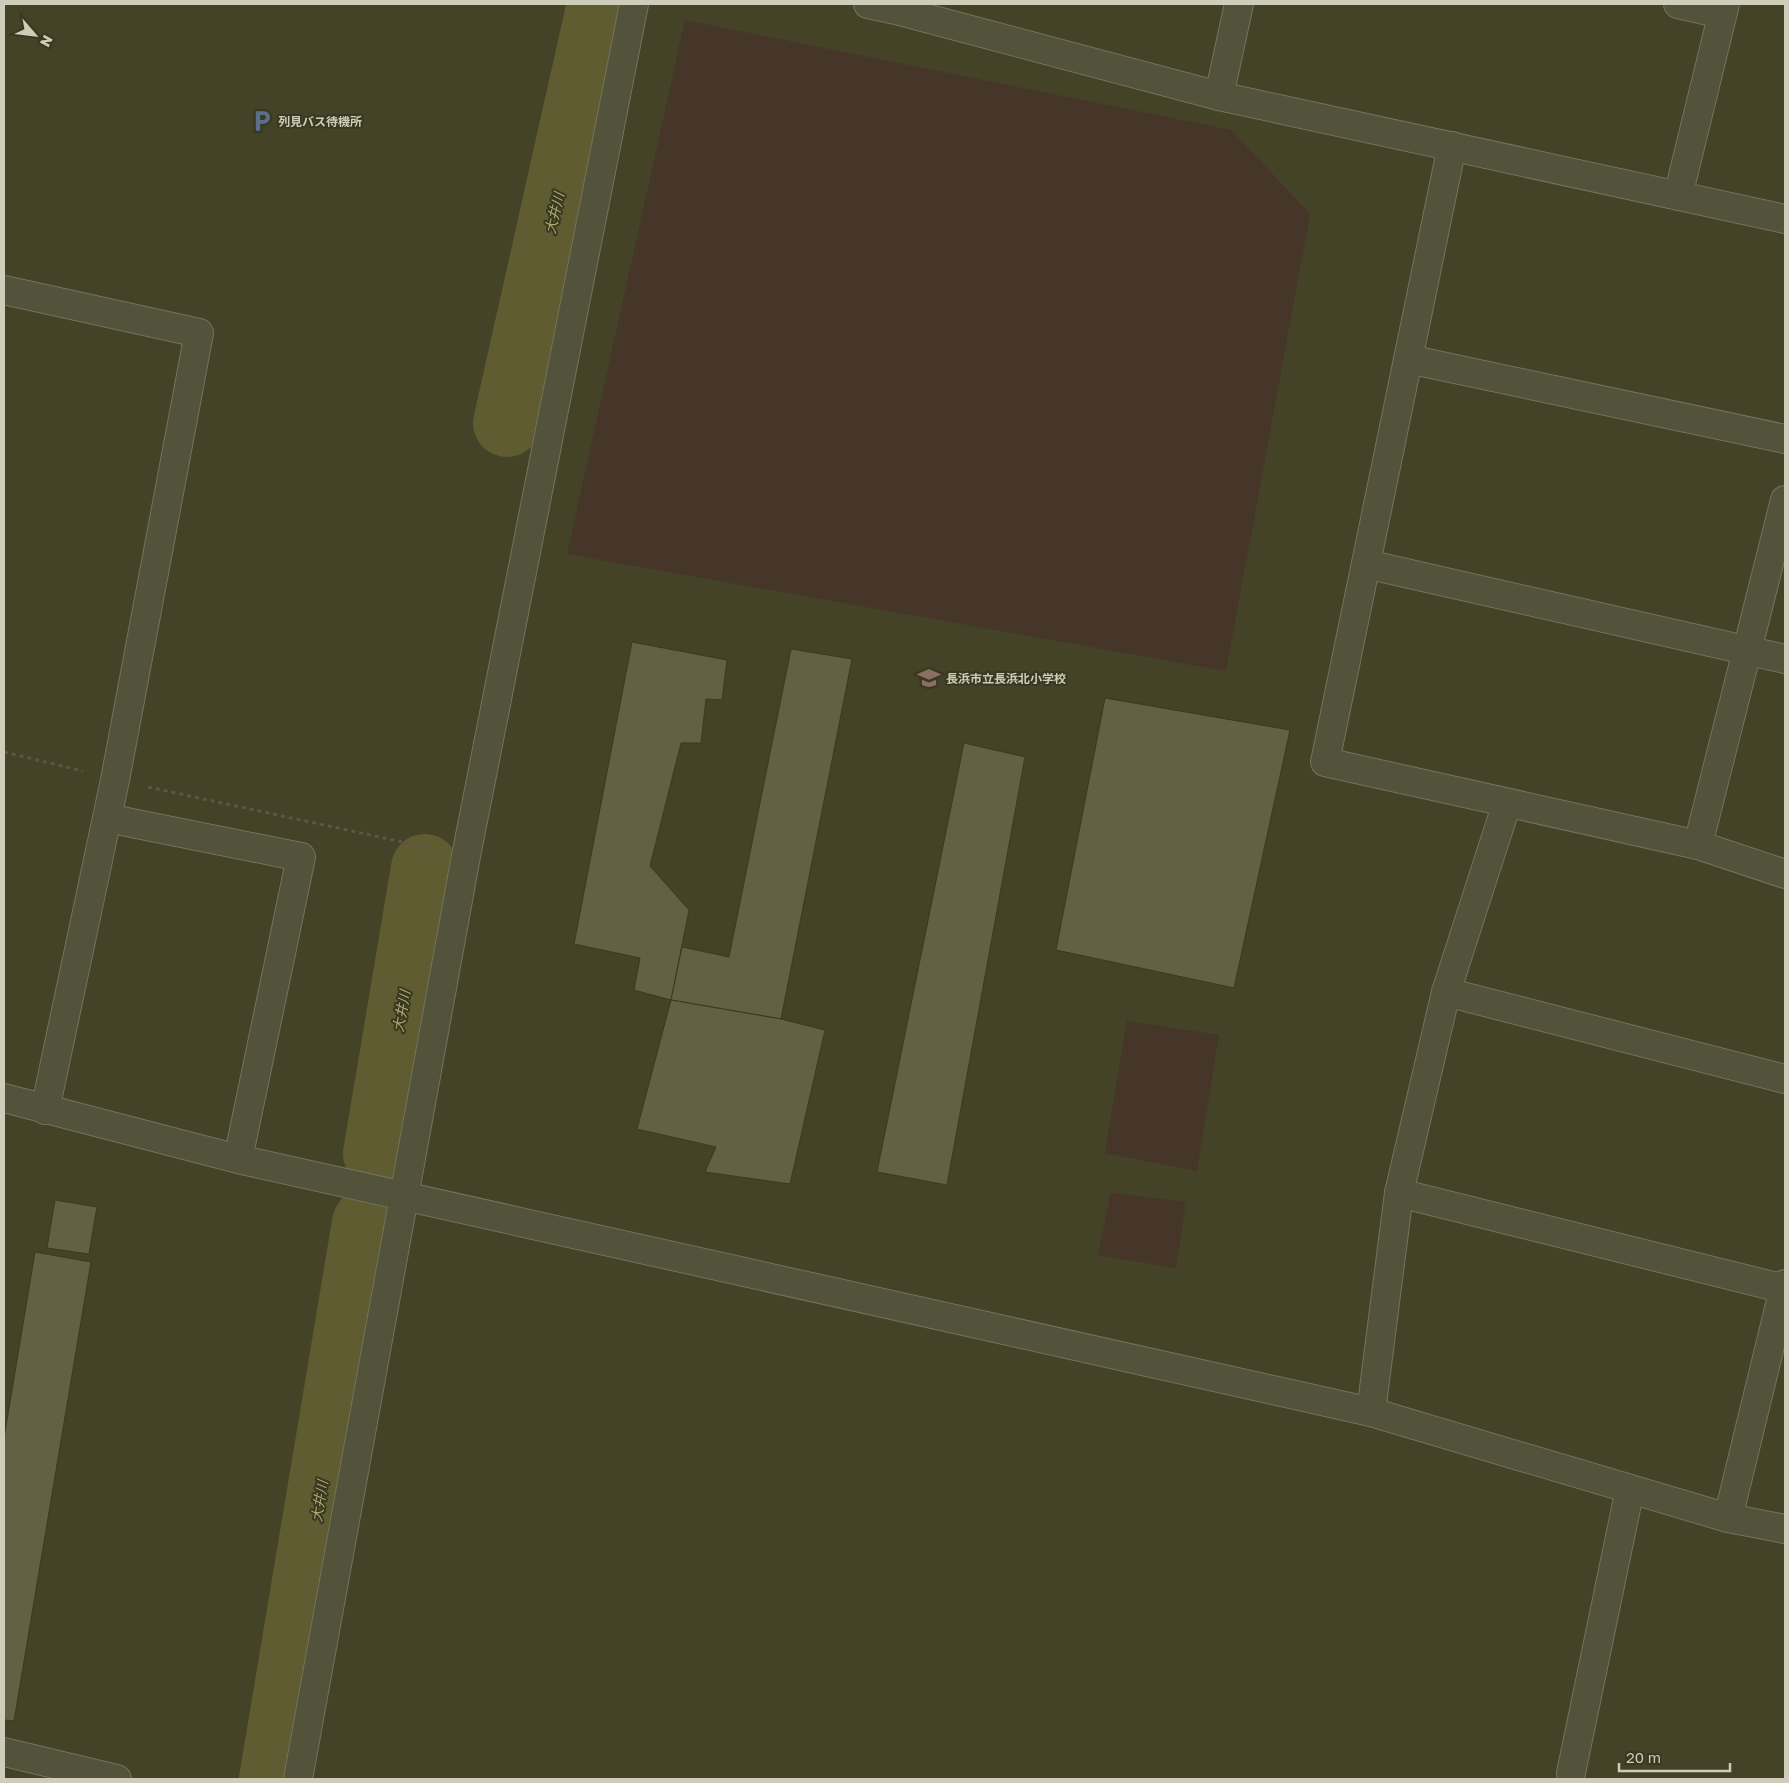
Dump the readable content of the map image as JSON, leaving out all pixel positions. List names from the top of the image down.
{
  "water": ["大井川"],
  "places": {
    "parking": ["列見バス待機所"],
    "school or university": ["長浜市立長浜北小学校"]
  },
  "scale_bar": "20 m",
  "north": "bottom right"
}
